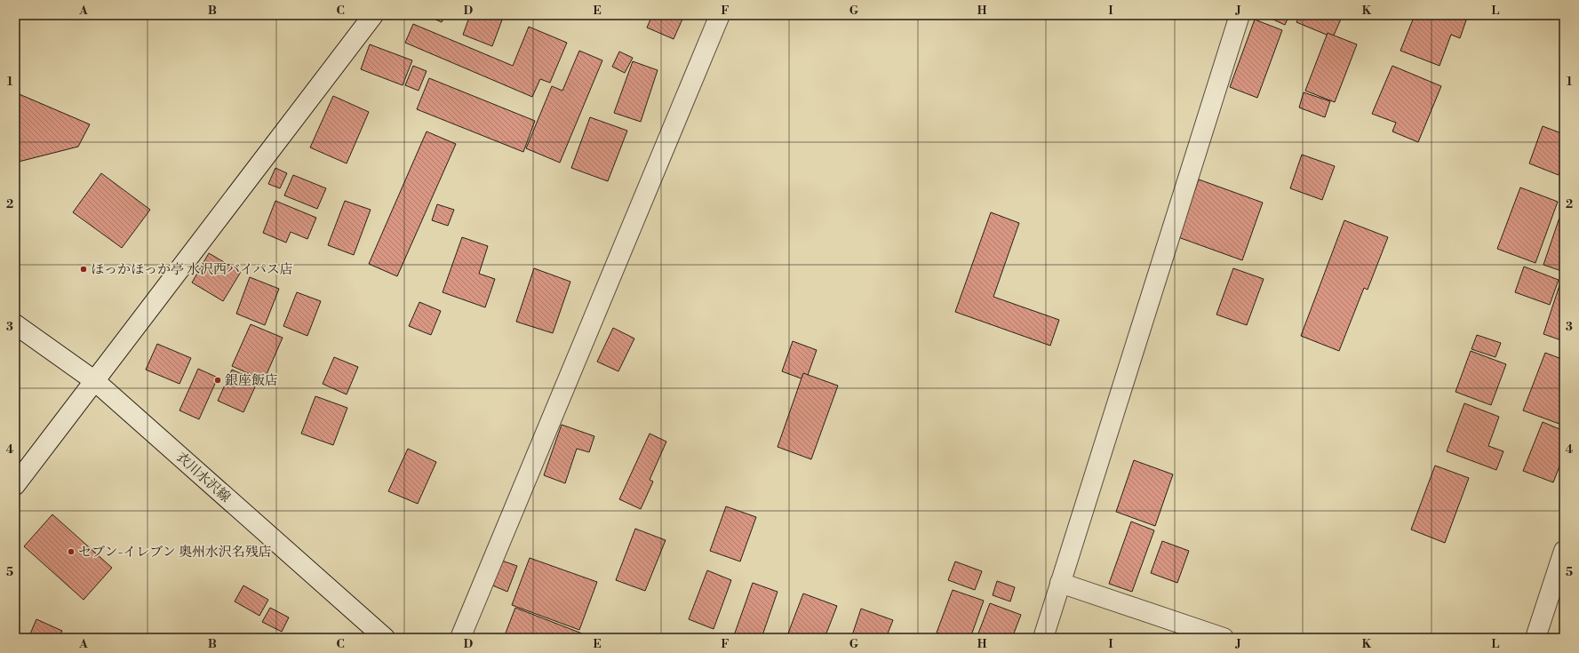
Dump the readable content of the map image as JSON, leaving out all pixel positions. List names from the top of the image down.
{
  "streets": {
    "street": ["衣川水沢線"]
  },
  "places": ["ほっかほっか亭 水沢西バイパス店", "銀座飯店", "セブン-イレブン 奥州水沢名残店"],
  "grid": {
    "columns": [
      "A",
      "B",
      "C",
      "D",
      "E",
      "F",
      "G",
      "H",
      "I",
      "J",
      "K",
      "L"
    ],
    "rows": [
      "1",
      "2",
      "3",
      "4",
      "5"
    ]
  }
}
